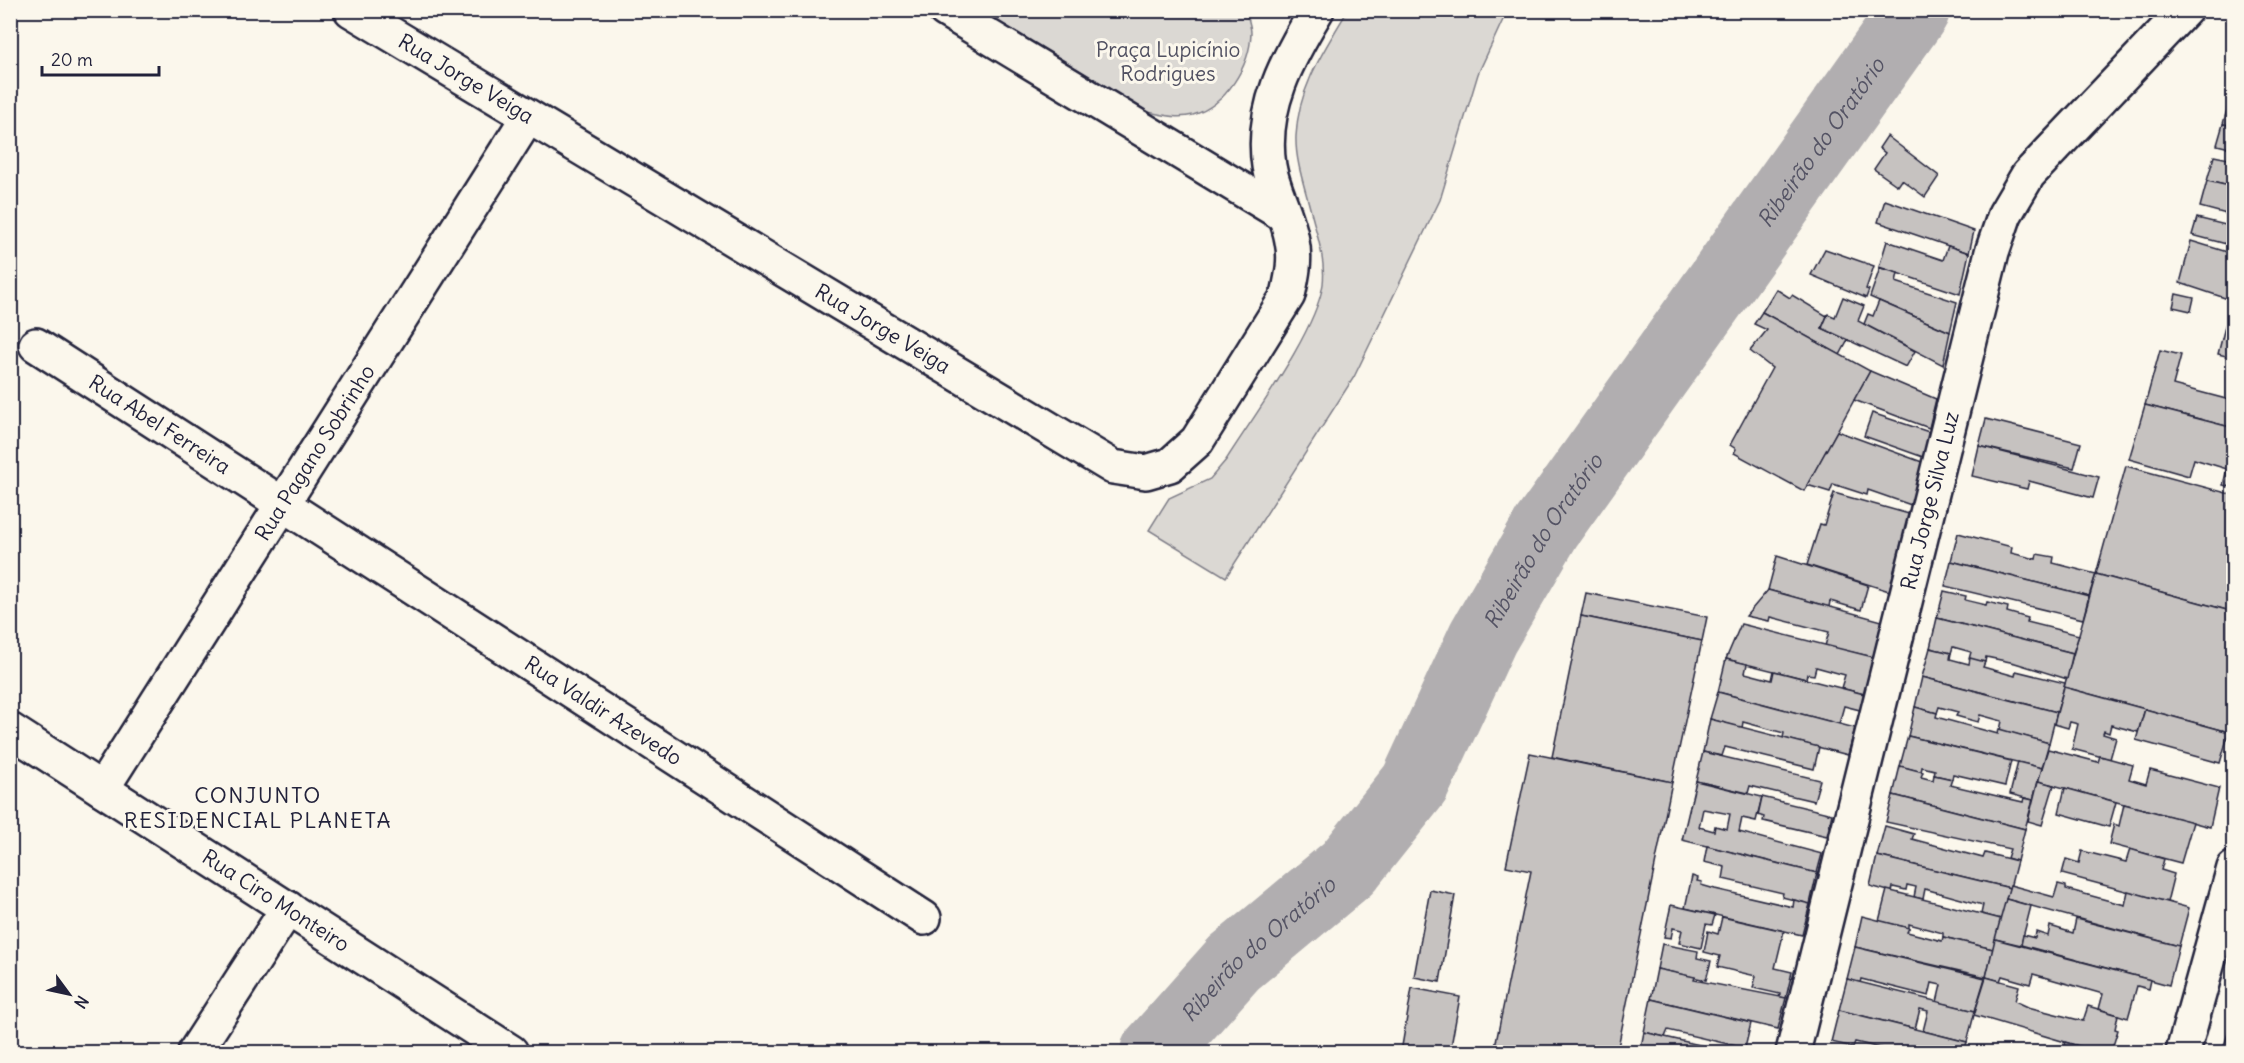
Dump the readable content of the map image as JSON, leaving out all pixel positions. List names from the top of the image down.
{
  "streets": {
    "street": [
      "Rua Jorge Veiga",
      "Rua Abel Ferreira",
      "Rua Pagano Sobrinho",
      "Rua Jorge Silva Luz",
      "Rua Valdir Azevedo",
      "Rua Ciro Monteiro"
    ]
  },
  "crossings": [
    ["Rua Jorge Veiga", "Rua Pagano Sobrinho"],
    ["Rua Abel Ferreira", "Rua Pagano Sobrinho"],
    ["Rua Abel Ferreira", "Rua Valdir Azevedo"],
    ["Rua Pagano Sobrinho", "Rua Valdir Azevedo"],
    ["Rua Pagano Sobrinho", "Rua Ciro Monteiro"]
  ],
  "districts": ["CONJUNTO RESIDENCIAL PLANETA"],
  "water": ["Ribeirão do Oratório"],
  "parks": ["Praça Lupicínio Rodrigues"],
  "scale_bar": "20 m",
  "north": "bottom right"
}
